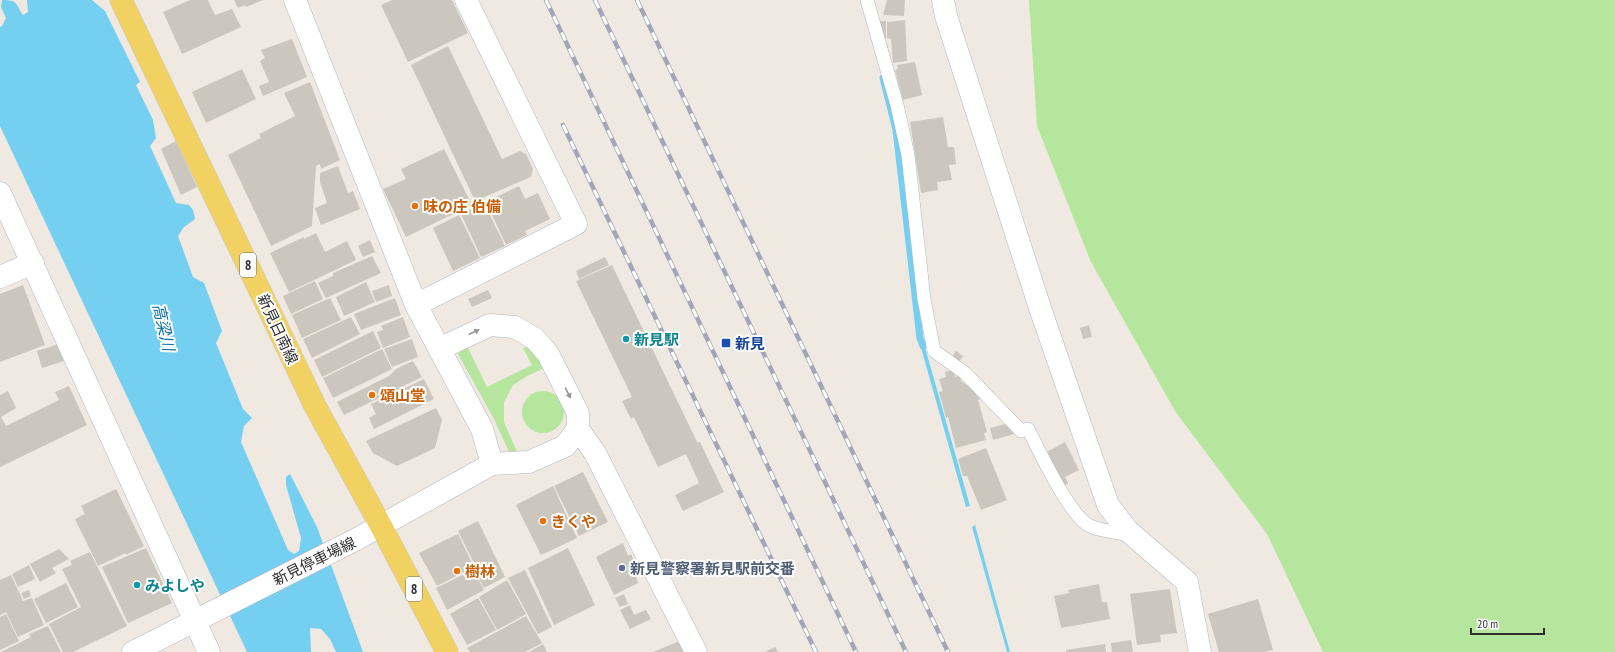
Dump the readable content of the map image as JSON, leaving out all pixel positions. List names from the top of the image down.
{
  "streets": {
    "main road": ["8", "新見日南線"],
    "street": ["新見停車場線"]
  },
  "crossings": [
    ["新見日南線", "新見停車場線"]
  ],
  "water": ["高梁川"],
  "places": {
    "other": [
      "味の庄 伯備",
      "新見駅",
      "頌山堂",
      "きくや",
      "新見警察署新見駅前交番",
      "樹林",
      "みよしや"
    ],
    "transit": ["新見"]
  },
  "scale_bar": "20 m"
}
